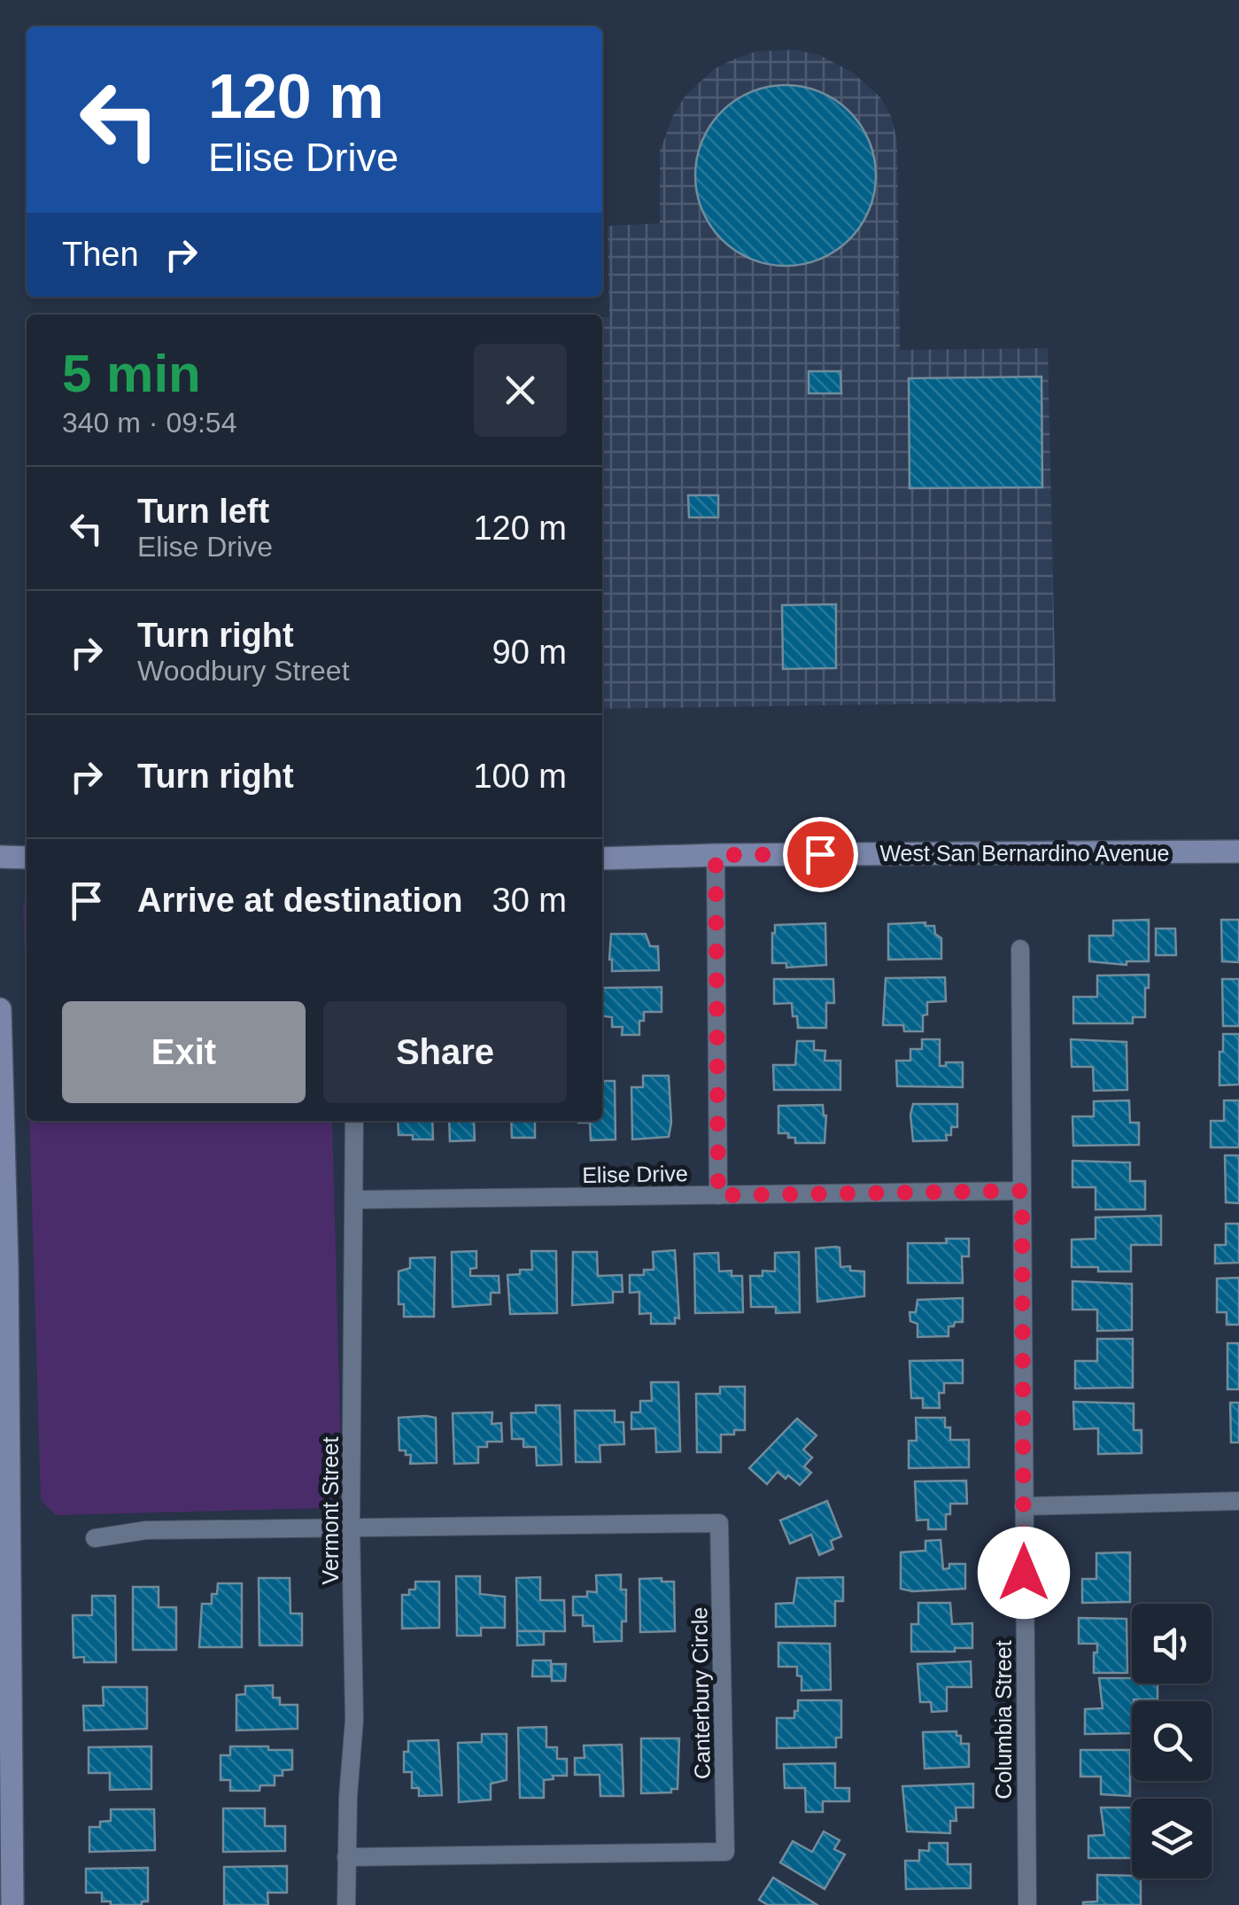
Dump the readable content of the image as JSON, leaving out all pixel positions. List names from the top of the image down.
{
  "streets": {
    "street": [
      "West San Bernardino Avenue",
      "Elise Drive",
      "Vermont Street",
      "Canterbury Circle",
      "Columbia Street"
    ]
  },
  "crossings": [
    ["Elise Drive", "Vermont Street"],
    ["Elise Drive", "Columbia Street"],
    ["Vermont Street", "Canterbury Circle"]
  ],
  "page": {
    "turn": ["120 m", "Elise Drive"],
    "then": "Then",
    "heading": ["5 min", "340 m · 09:54"],
    "list": [
      {
        "name": "Turn left",
        "note": "Elise Drive",
        "value": "120 m"
      },
      {
        "name": "Turn right",
        "note": "Woodbury Street",
        "value": "90 m"
      },
      {
        "name": "Turn right",
        "value": "100 m"
      },
      {
        "name": "Arrive at destination",
        "value": "30 m"
      }
    ],
    "buttons": ["Exit", "Share"]
  }
}
